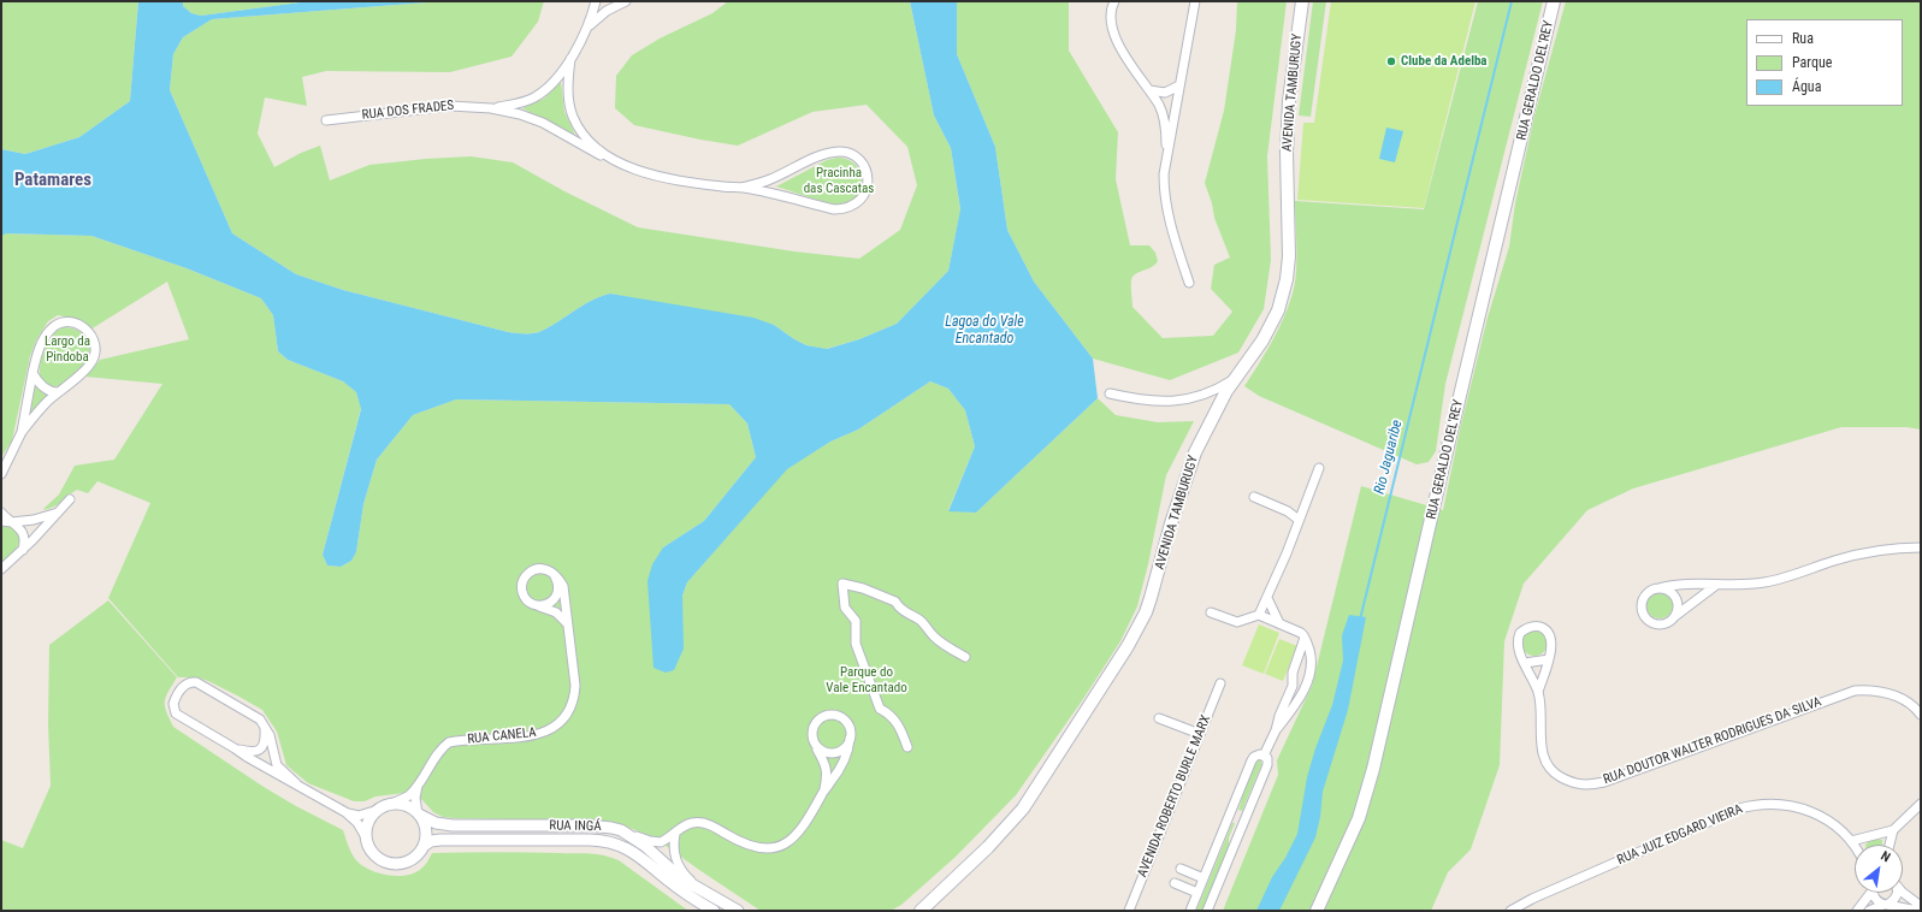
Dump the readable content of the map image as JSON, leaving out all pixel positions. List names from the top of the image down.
{
  "streets": {
    "main road": ["RUA GERALDO DEL'REY", "AVENIDA TAMBURUGY"],
    "street": [
      "RUA DOS FRADES",
      "RUA CANELA",
      "RUA DOUTOR WALTER RODRIGUES DA SILVA",
      "AVENIDA ROBERTO BURLE MARX",
      "RUA INGÁ",
      "RUA JUIZ EDGARD VIEIRA"
    ]
  },
  "crossings": [
    ["RUA CANELA", "RUA INGÁ"]
  ],
  "districts": ["Patamares"],
  "water": ["Lagoa do Vale Encantado", "Rio Jaguaribe"],
  "parks": ["Pracinha das Cascatas", "Largo da Pindoba", "Parque do Vale Encantado"],
  "places": ["Clube da Adelba"],
  "legend": ["Rua", "Parque", "Água"],
  "north": "top right"
}
